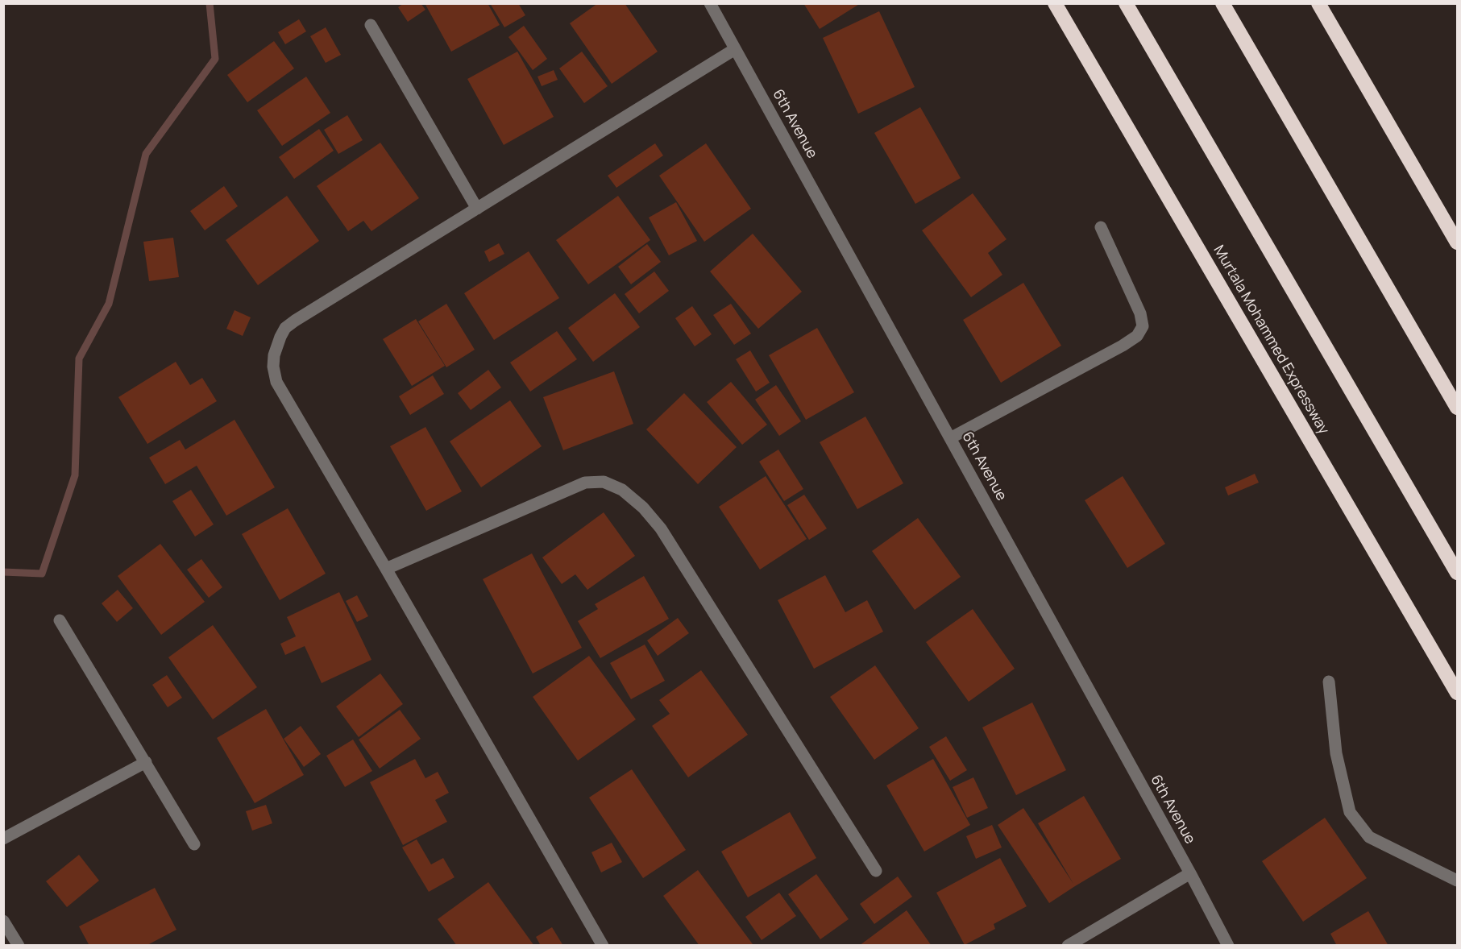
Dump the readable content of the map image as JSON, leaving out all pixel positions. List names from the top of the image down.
{
  "streets": {
    "highway": ["Murtala Mohammed Expressway"],
    "street": ["6th Avenue"]
  }
}
